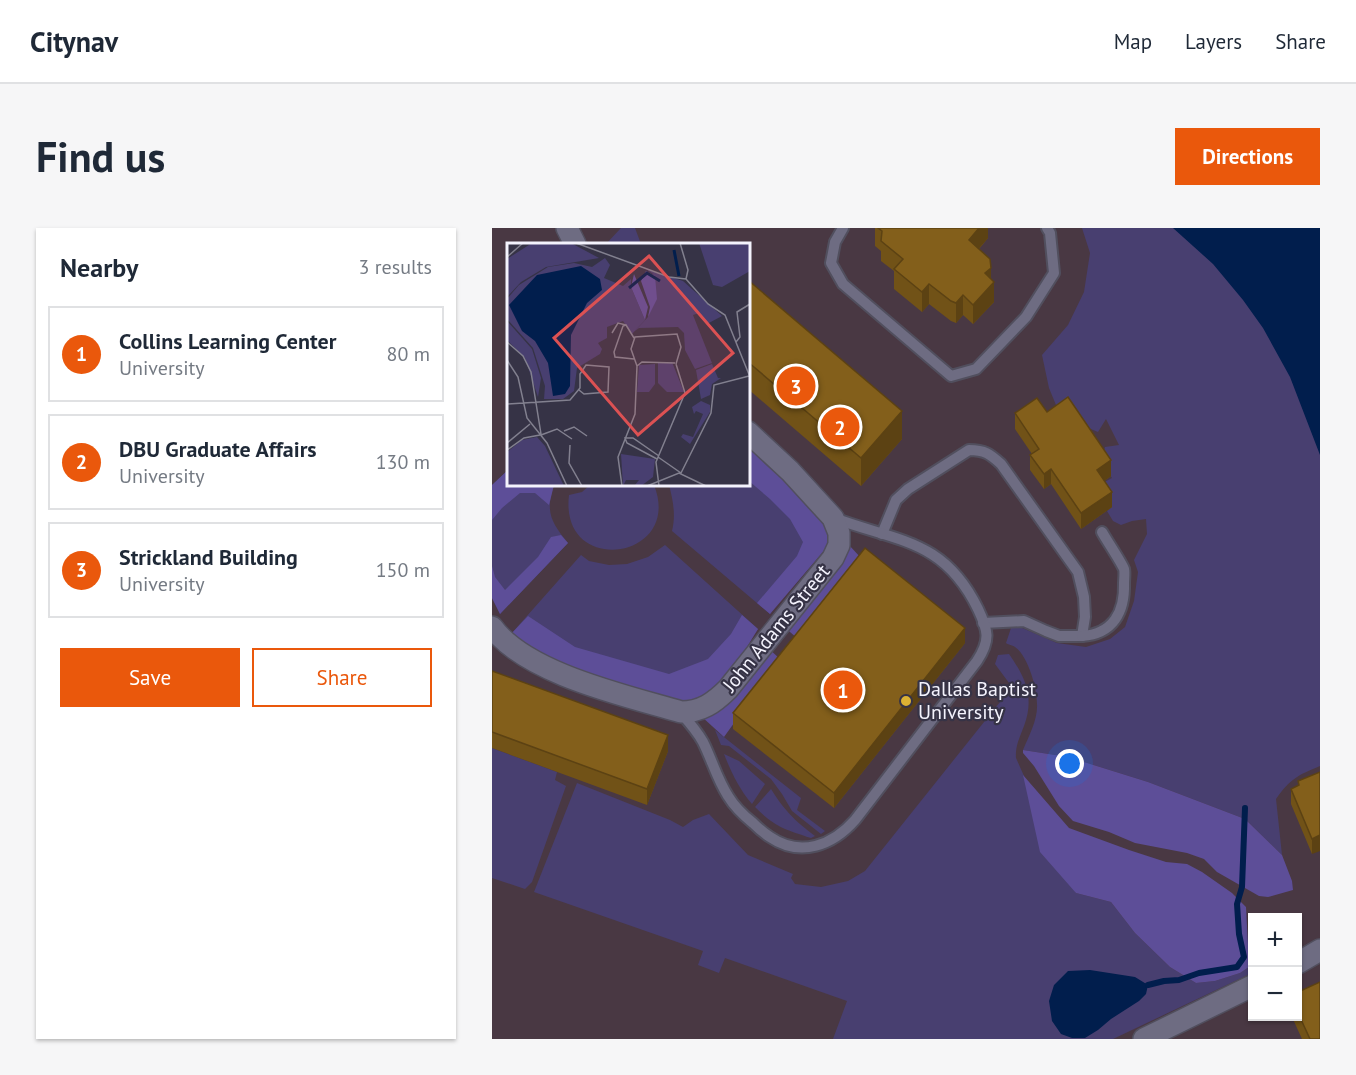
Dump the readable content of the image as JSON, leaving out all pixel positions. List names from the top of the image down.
{
  "streets": {
    "street": ["John Adams Street"]
  },
  "places": ["Dallas Baptist University"],
  "page": {
    "header": "Citynav",
    "nav": ["Map", "Layers", "Share"],
    "buttons": [
      "Directions",
      ["Save", "Share"]
    ],
    "title": "Find us",
    "heading": ["Nearby", "3 results"],
    "list": [
      {
        "mark": "1",
        "name": "Collins Learning Center",
        "note": "University",
        "value": "80 m"
      },
      {
        "mark": "2",
        "name": "DBU Graduate Affairs",
        "note": "University",
        "value": "130 m"
      },
      {
        "mark": "3",
        "name": "Strickland Building",
        "note": "University",
        "value": "150 m"
      }
    ],
    "pins": ["3", "2", "1"],
    "map_buttons": ["+", "−"]
  }
}
